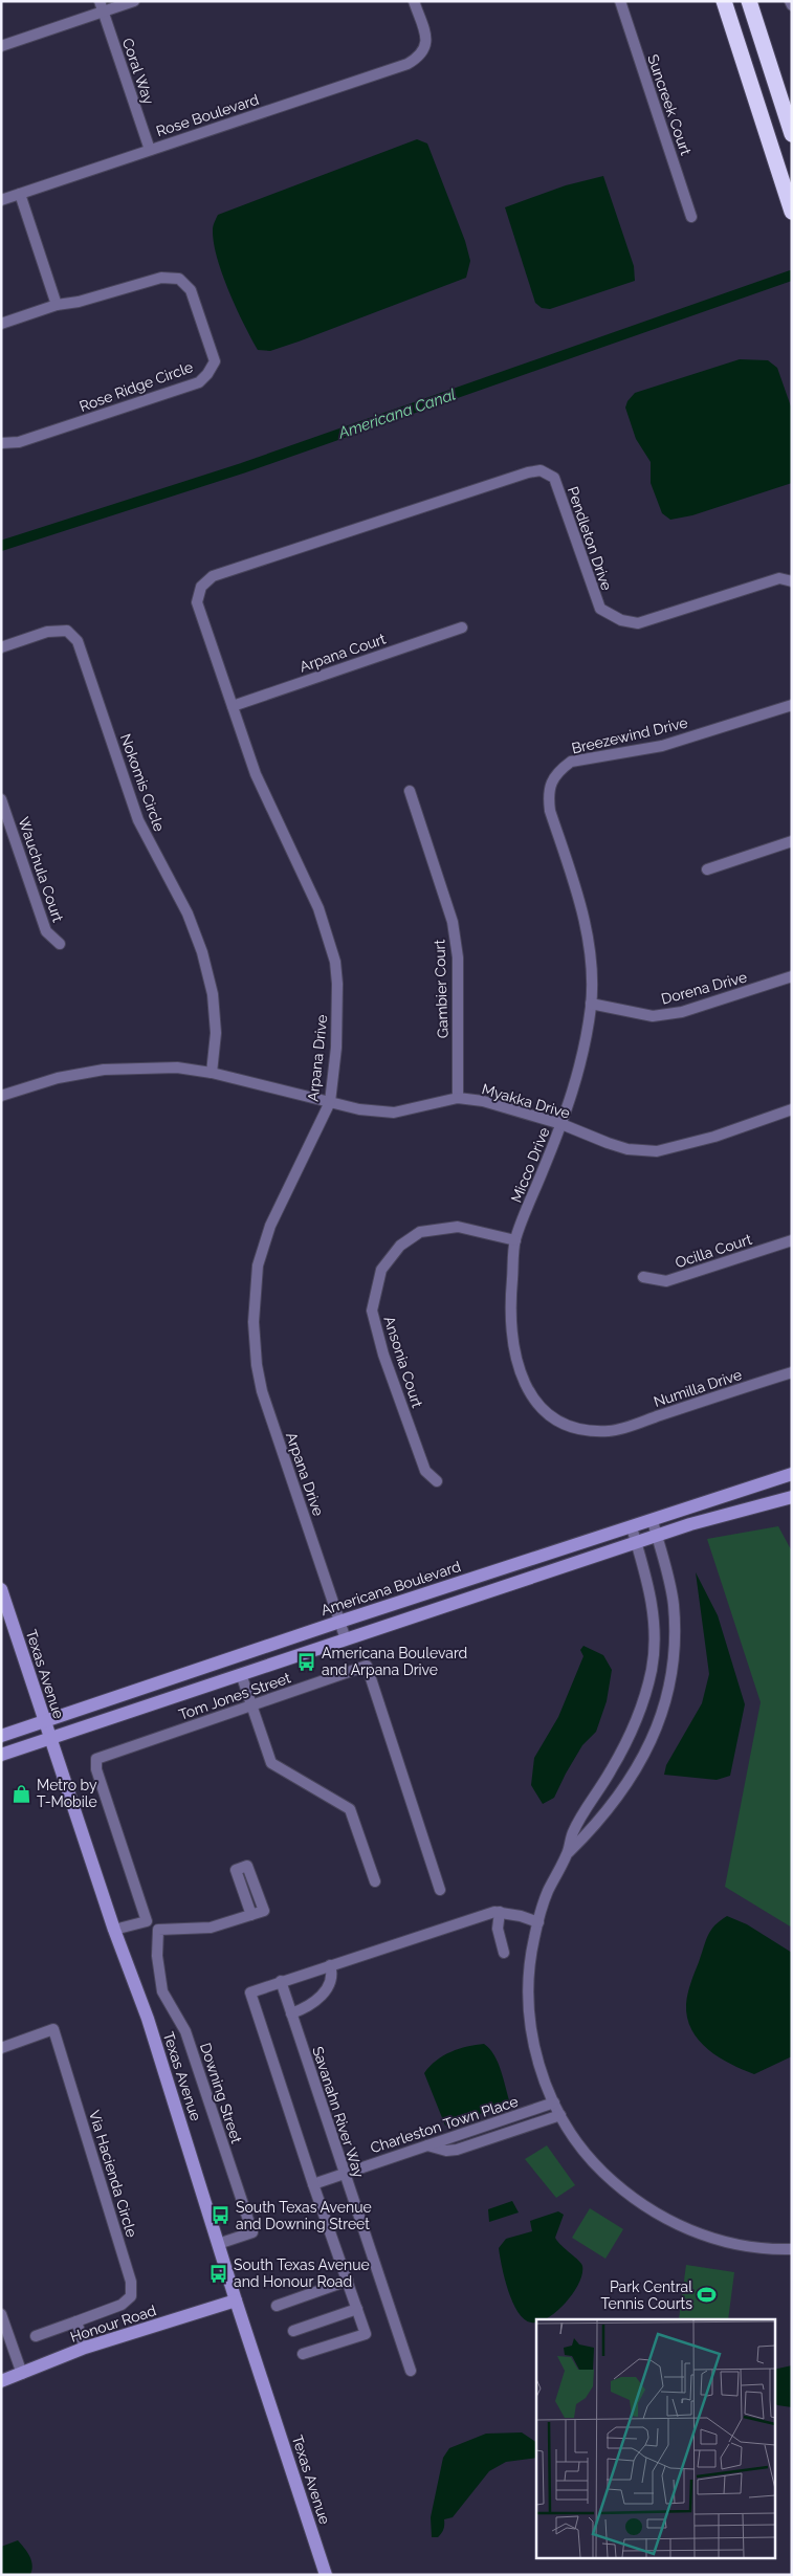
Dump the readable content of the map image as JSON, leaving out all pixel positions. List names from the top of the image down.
{
  "streets": {
    "main road": ["Americana Boulevard", "Texas Avenue", "Honour Road"],
    "street": [
      "Coral Way",
      "Suncreek Court",
      "Rose Boulevard",
      "Rose Ridge Circle",
      "Pendleton Drive",
      "Arpana Court",
      "Breezewind Drive",
      "Nokomis Circle",
      "Wauchula Court",
      "Dorena Drive",
      "Gambier Court",
      "Arpana Drive",
      "Myakka Drive",
      "Micco Drive",
      "Ocilla Court",
      "Ansonia Court",
      "Numilla Drive",
      "Tom Jones Street",
      "Downing Street",
      "Savanahn River Way",
      "Charleston Town Place",
      "Via Hacienda Circle"
    ]
  },
  "crossings": [
    ["Coral Way", "Rose Boulevard"],
    ["Pendleton Drive", "Arpana Drive"],
    ["Arpana Court", "Arpana Drive"],
    ["Breezewind Drive", "Micco Drive"],
    ["Nokomis Circle", "Myakka Drive"],
    ["Dorena Drive", "Micco Drive"],
    ["Gambier Court", "Myakka Drive"],
    ["Arpana Drive", "Myakka Drive"],
    ["Arpana Drive", "Americana Boulevard"],
    ["Myakka Drive", "Micco Drive"],
    ["Micco Drive", "Ansonia Court"],
    ["Micco Drive", "Numilla Drive"],
    ["Americana Boulevard", "Texas Avenue"],
    ["Texas Avenue", "Tom Jones Street"],
    ["Texas Avenue", "Downing Street"],
    ["Texas Avenue", "Honour Road"],
    ["Savanahn River Way", "Charleston Town Place"]
  ],
  "water": ["Americana Canal"],
  "places": {
    "bus stop": ["Americana Boulevard and Arpana Drive", "South Texas Avenue and Downing Street", "South Texas Avenue and Honour Road"],
    "shop": ["Metro by T-Mobile"],
    "sports": ["Park Central Tennis Courts"]
  }
}
